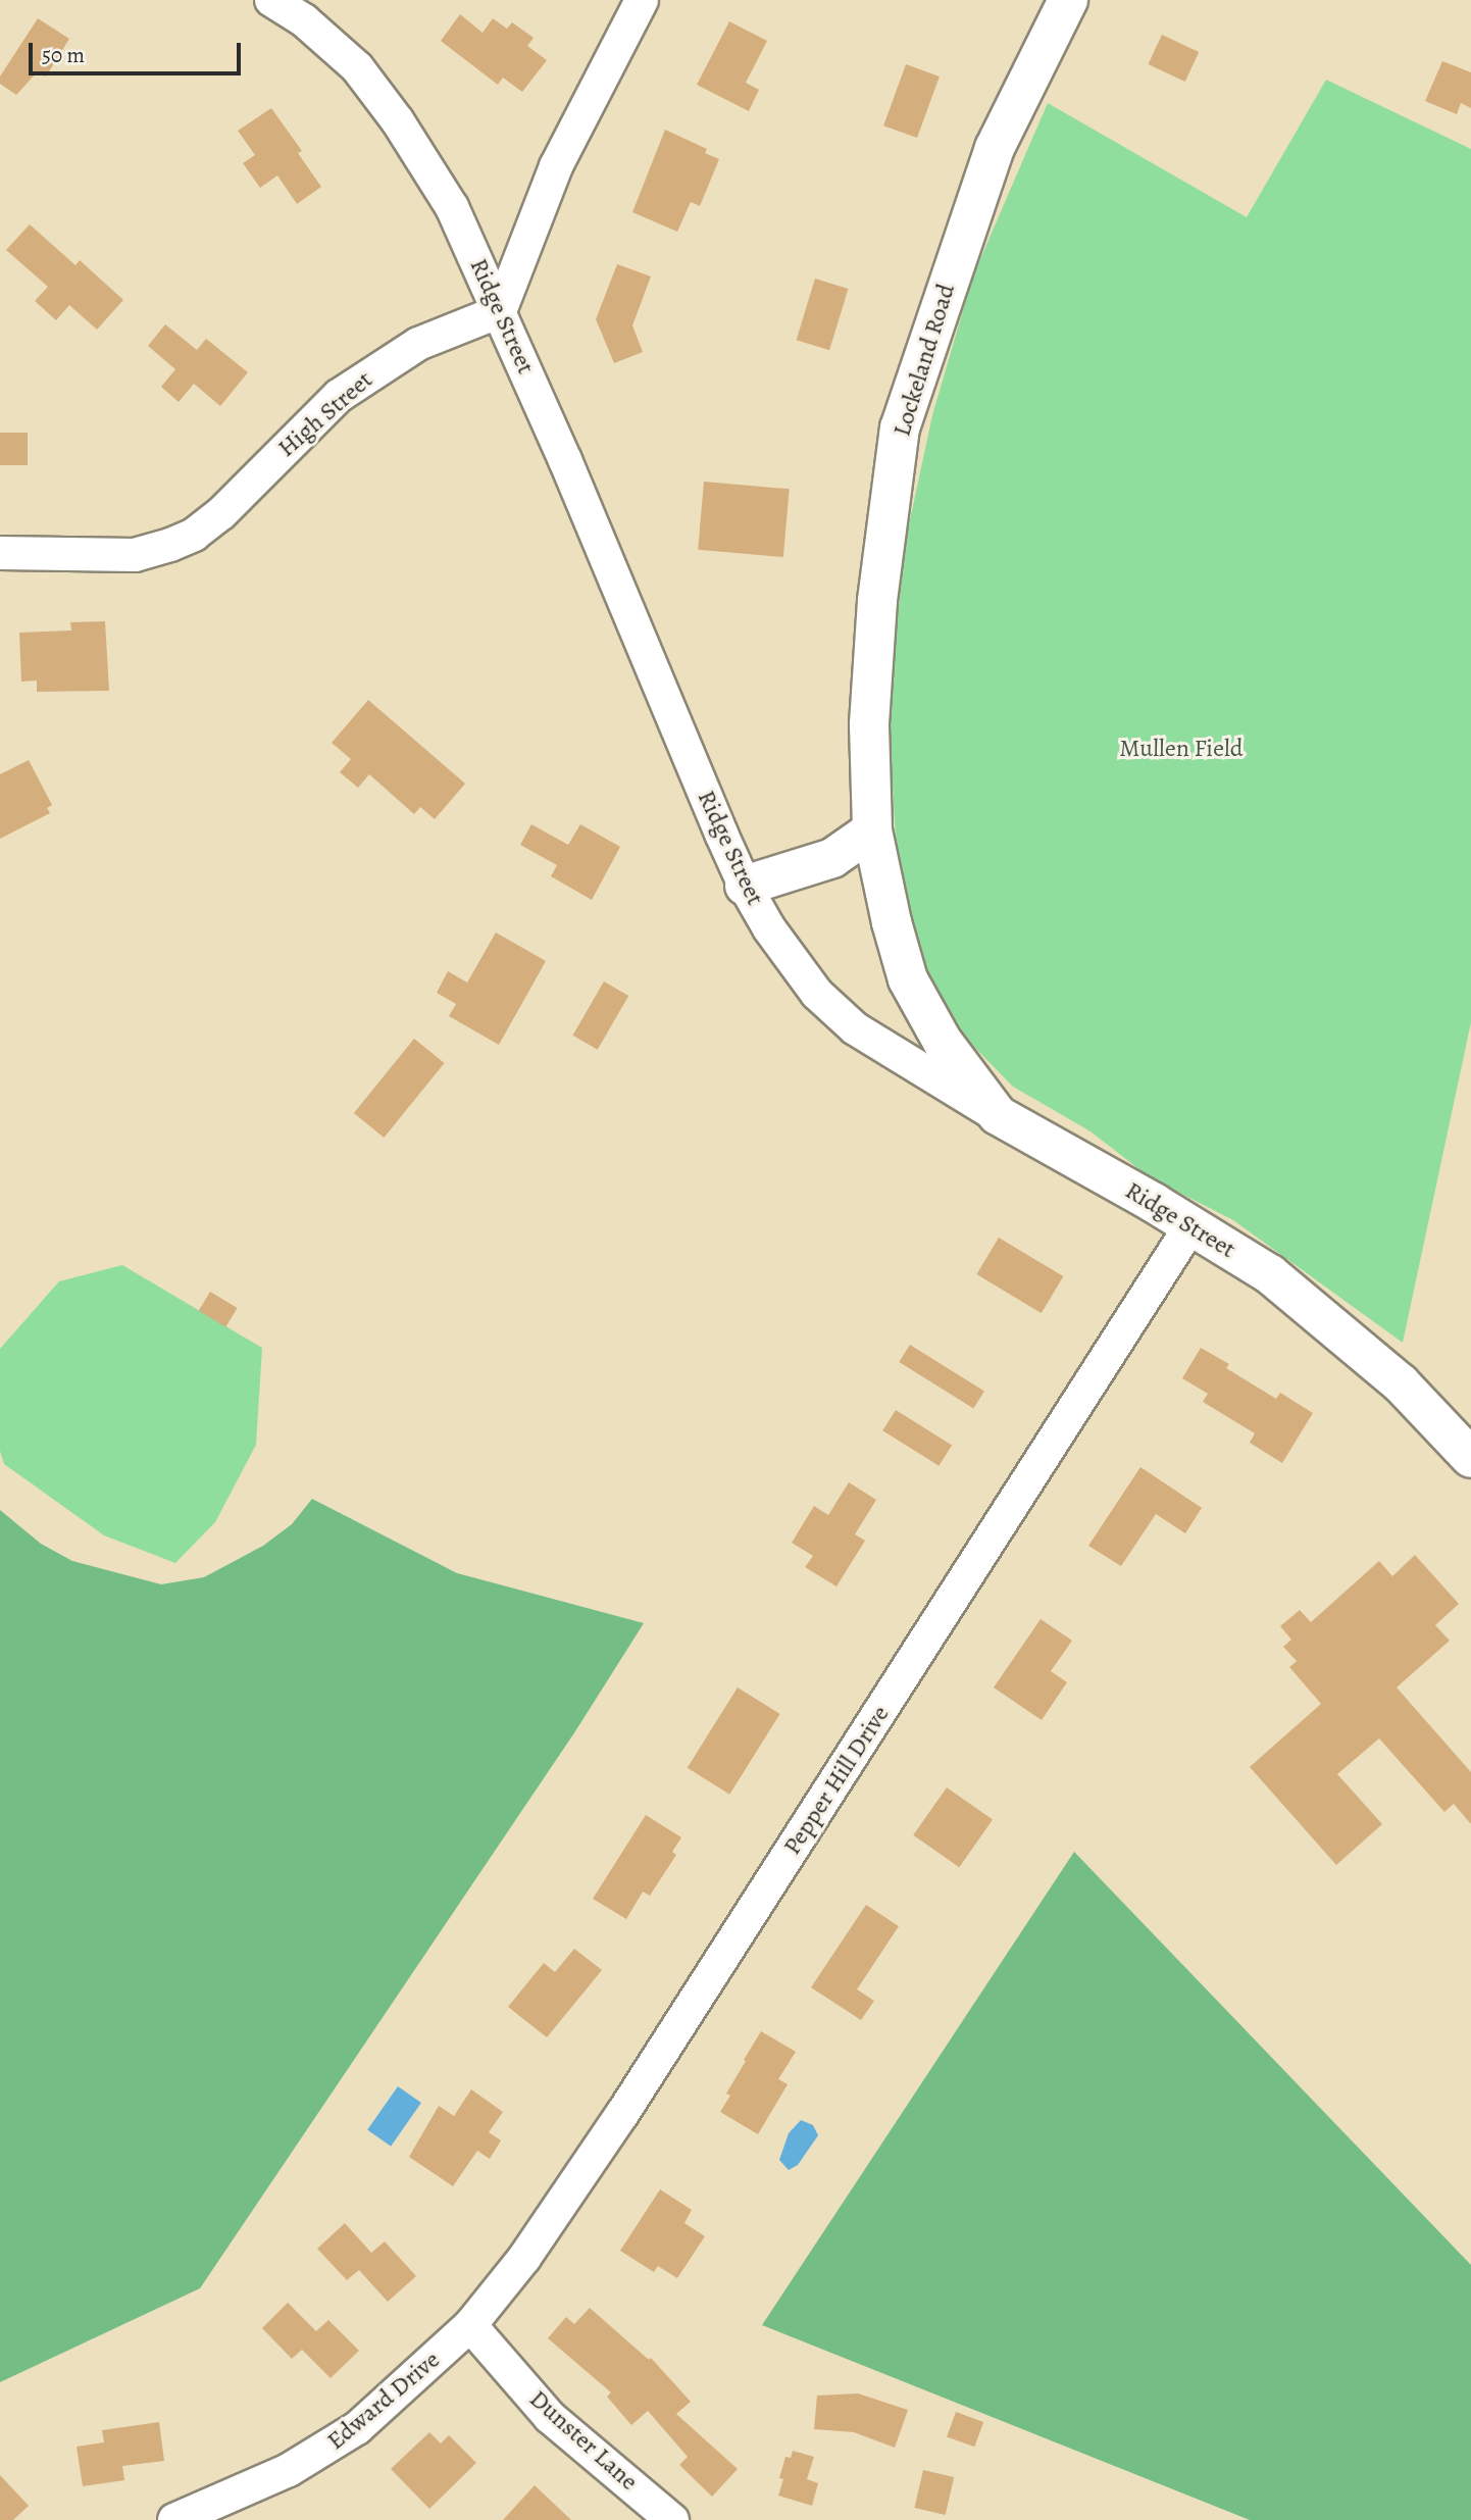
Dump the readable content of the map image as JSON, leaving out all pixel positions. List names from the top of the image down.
{
  "streets": {
    "main road": ["Ridge Street", "Lockeland Road"],
    "street": [
      "High Street",
      "Pepper Hill Drive",
      "Edward Drive",
      "Dunster Lane"
    ]
  },
  "crossings": [
    ["Ridge Street", "Lockeland Road"],
    ["Ridge Street", "High Street"],
    ["Ridge Street", "Pepper Hill Drive"],
    ["Pepper Hill Drive", "Edward Drive"],
    ["Pepper Hill Drive", "Dunster Lane"],
    ["Edward Drive", "Dunster Lane"]
  ],
  "parks": ["Mullen Field"],
  "scale_bar": "50 m"
}
